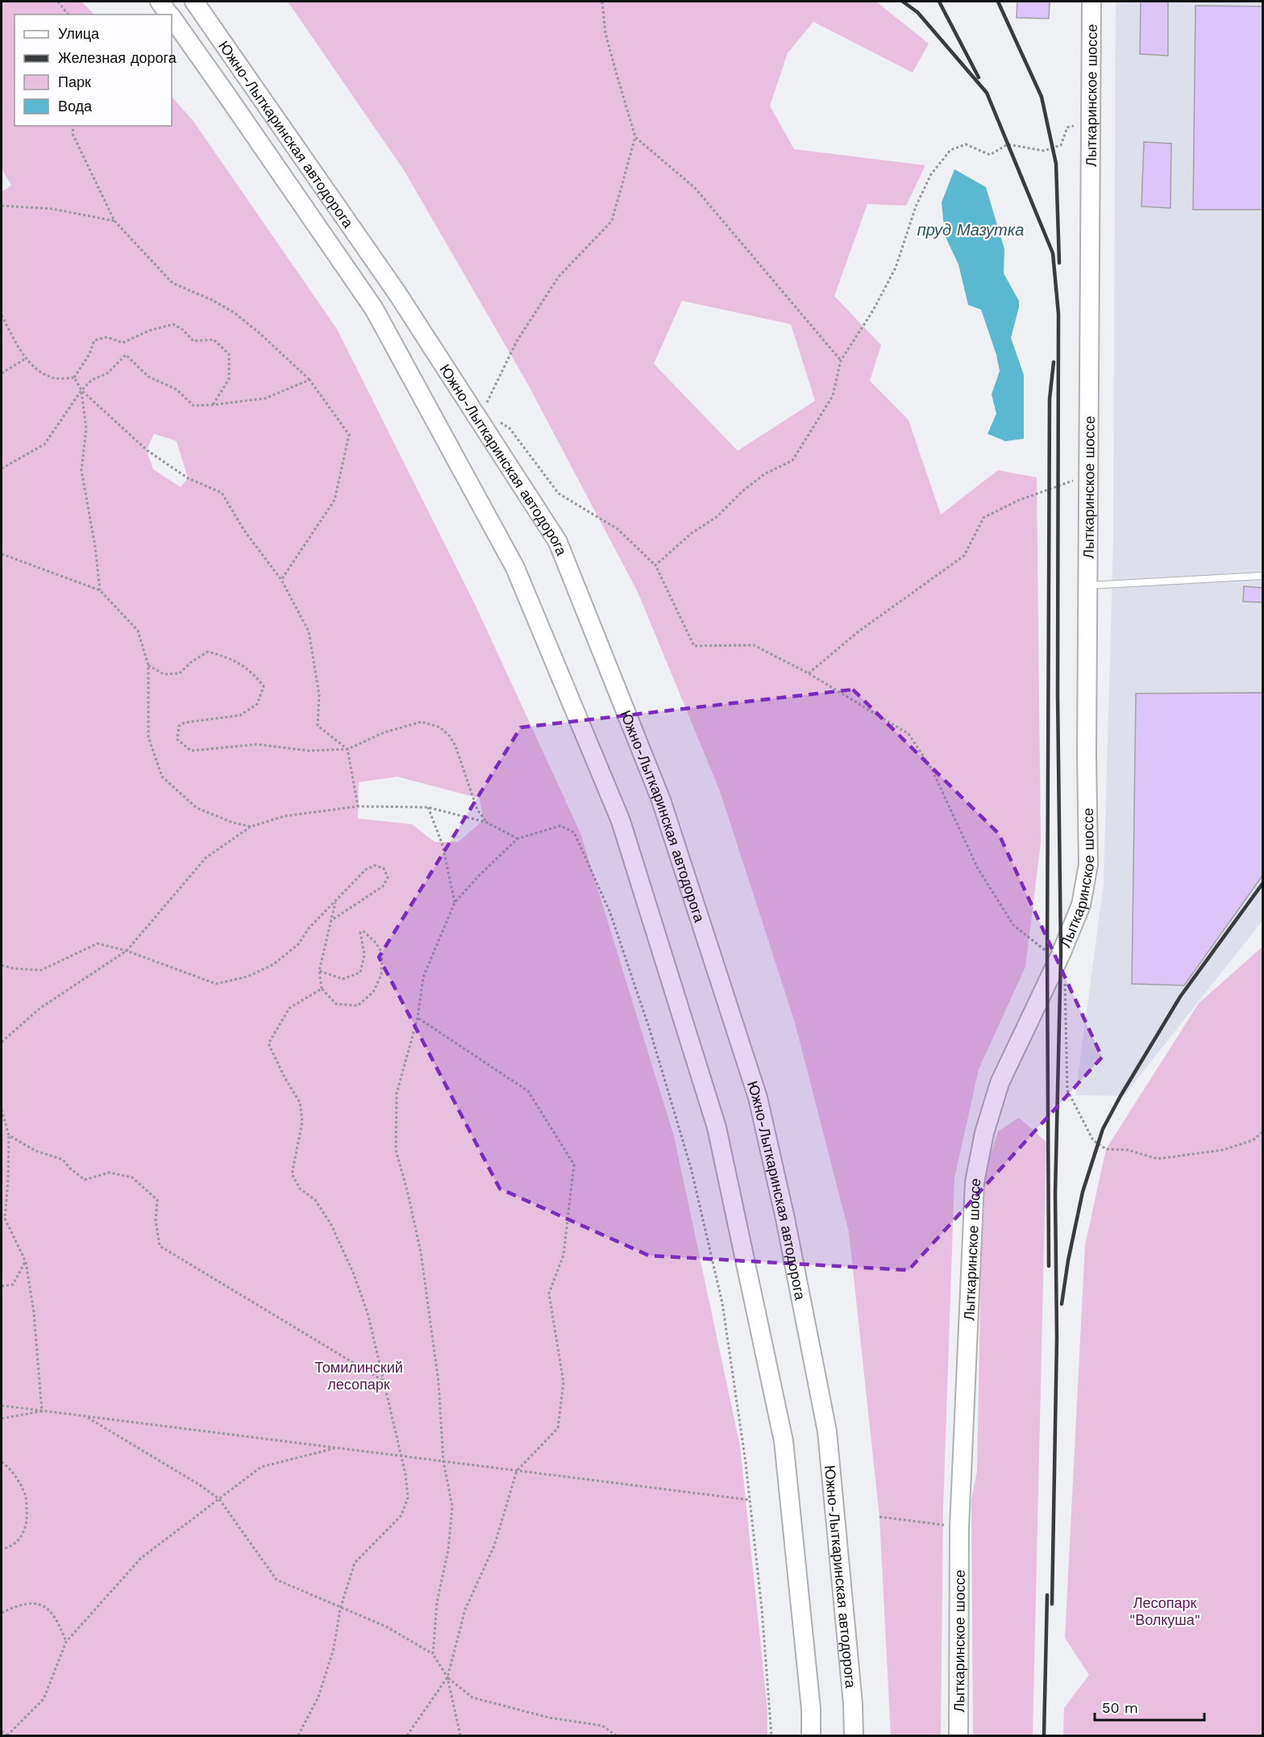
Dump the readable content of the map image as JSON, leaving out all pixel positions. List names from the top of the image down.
{
  "streets": {
    "main road": ["Лыткаринское шоссе", "Южно-Лыткаринская автодорога"]
  },
  "water": ["пруд Мазутка"],
  "parks": ["Томилинский лесопарк", "Лесопарк \"Волкуша\""],
  "legend": [
    "Улица",
    "Железная дорога",
    "Парк",
    "Вода"
  ],
  "scale_bar": "50 m"
}
